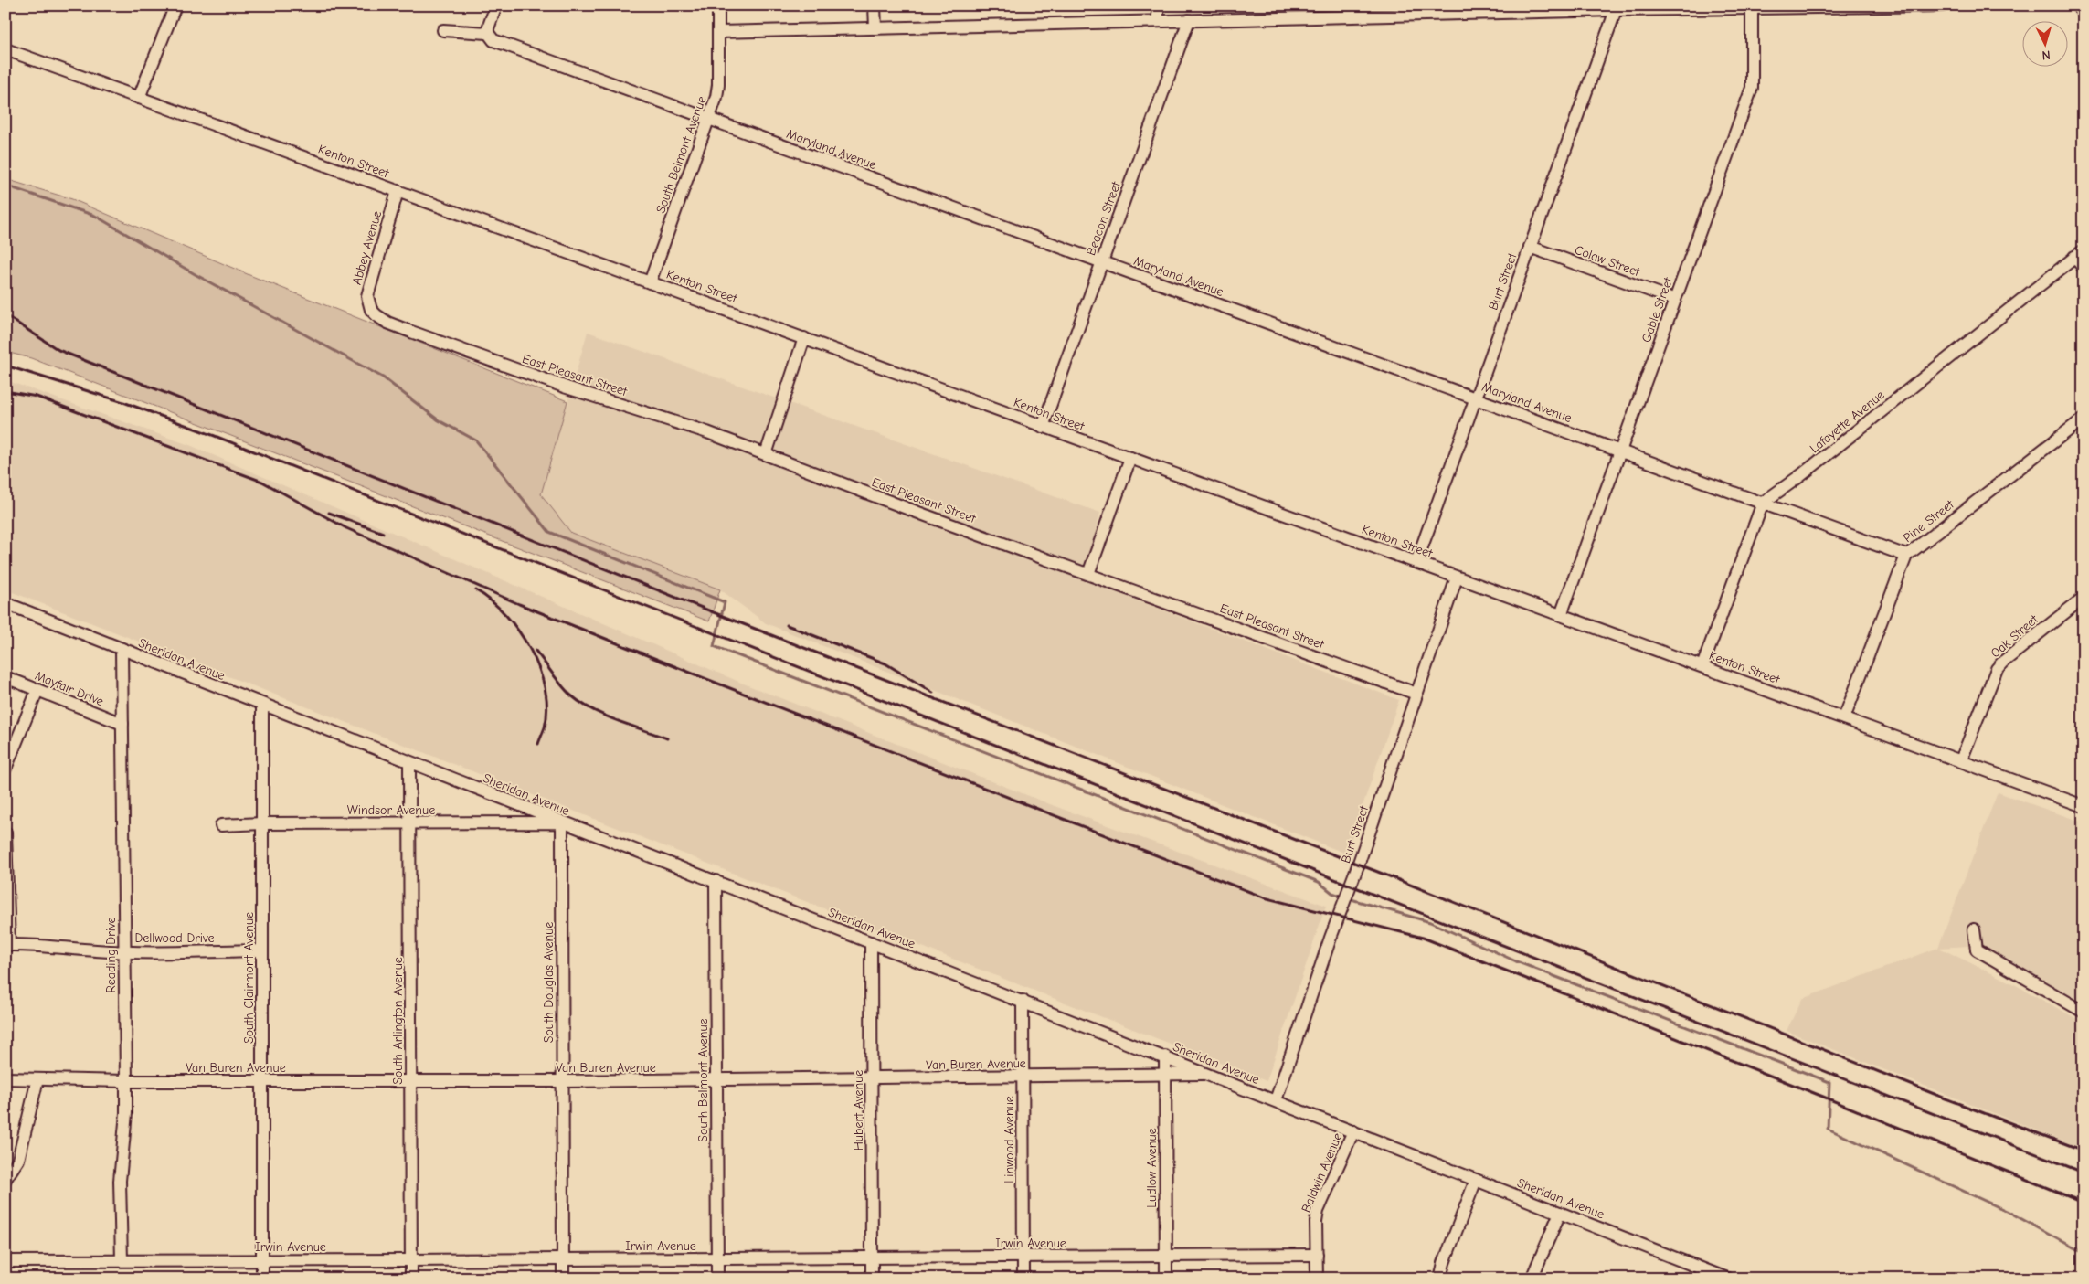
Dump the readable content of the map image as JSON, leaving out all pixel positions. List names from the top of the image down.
{
  "streets": {
    "street": [
      "Maryland Avenue",
      "South Belmont Avenue",
      "Kenton Street",
      "Beacon Street",
      "Abbey Avenue",
      "Colaw Street",
      "Burt Street",
      "Gable Street",
      "East Pleasant Street",
      "Lafayette Avenue",
      "Pine Street",
      "Oak Street",
      "Sheridan Avenue",
      "Mayfair Drive",
      "Windsor Avenue",
      "Dellwood Drive",
      "Reading Drive",
      "South Clairmont Avenue",
      "South Douglas Avenue",
      "South Arlington Avenue",
      "Van Buren Avenue",
      "Hubert Avenue",
      "Linwood Avenue",
      "Ludlow Avenue",
      "Baldwin Avenue",
      "Irwin Avenue"
    ]
  },
  "crossings": [
    ["Maryland Avenue", "South Belmont Avenue"],
    ["Maryland Avenue", "Beacon Street"],
    ["Maryland Avenue", "Burt Street"],
    ["Maryland Avenue", "Gable Street"],
    ["Maryland Avenue", "Lafayette Avenue"],
    ["Maryland Avenue", "Pine Street"],
    ["South Belmont Avenue", "Kenton Street"],
    ["South Belmont Avenue", "Sheridan Avenue"],
    ["South Belmont Avenue", "Van Buren Avenue"],
    ["South Belmont Avenue", "Irwin Avenue"],
    ["Kenton Street", "Beacon Street"],
    ["Kenton Street", "Abbey Avenue"],
    ["Kenton Street", "Burt Street"],
    ["Kenton Street", "Gable Street"],
    ["Kenton Street", "Pine Street"],
    ["Kenton Street", "Oak Street"],
    ["Abbey Avenue", "East Pleasant Street"],
    ["Colaw Street", "Burt Street"],
    ["Colaw Street", "Gable Street"],
    ["Burt Street", "East Pleasant Street"],
    ["Burt Street", "Sheridan Avenue"],
    ["Sheridan Avenue", "Windsor Avenue"],
    ["Sheridan Avenue", "Reading Drive"],
    ["Sheridan Avenue", "South Clairmont Avenue"],
    ["Sheridan Avenue", "South Douglas Avenue"],
    ["Sheridan Avenue", "South Arlington Avenue"],
    ["Sheridan Avenue", "Van Buren Avenue"],
    ["Sheridan Avenue", "Hubert Avenue"],
    ["Sheridan Avenue", "Linwood Avenue"],
    ["Sheridan Avenue", "Ludlow Avenue"],
    ["Sheridan Avenue", "Baldwin Avenue"],
    ["Mayfair Drive", "Reading Drive"],
    ["Windsor Avenue", "South Clairmont Avenue"],
    ["Windsor Avenue", "South Douglas Avenue"],
    ["Windsor Avenue", "South Arlington Avenue"],
    ["Dellwood Drive", "Reading Drive"],
    ["Dellwood Drive", "South Clairmont Avenue"],
    ["Reading Drive", "Van Buren Avenue"],
    ["Reading Drive", "Irwin Avenue"],
    ["South Clairmont Avenue", "Van Buren Avenue"],
    ["South Clairmont Avenue", "Irwin Avenue"],
    ["South Douglas Avenue", "Van Buren Avenue"],
    ["South Douglas Avenue", "Irwin Avenue"],
    ["South Arlington Avenue", "Van Buren Avenue"],
    ["South Arlington Avenue", "Irwin Avenue"],
    ["Van Buren Avenue", "Hubert Avenue"],
    ["Van Buren Avenue", "Linwood Avenue"],
    ["Van Buren Avenue", "Ludlow Avenue"],
    ["Hubert Avenue", "Irwin Avenue"],
    ["Linwood Avenue", "Irwin Avenue"],
    ["Ludlow Avenue", "Irwin Avenue"],
    ["Baldwin Avenue", "Irwin Avenue"]
  ],
  "north": "bottom"
}
